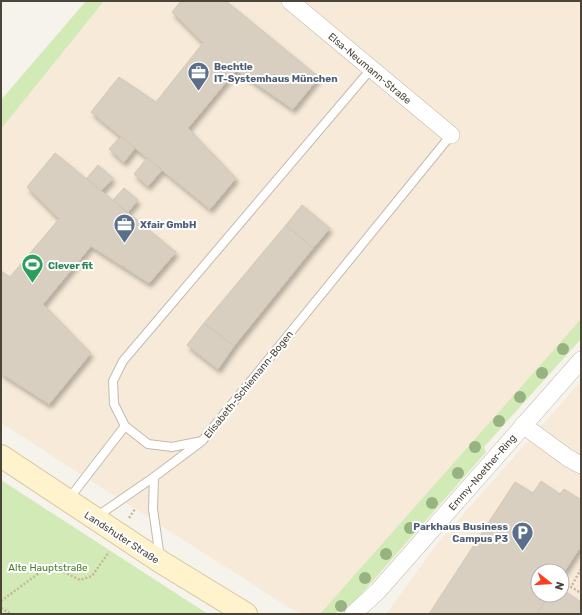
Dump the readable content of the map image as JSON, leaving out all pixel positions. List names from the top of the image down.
{
  "streets": {
    "main road": ["Landshuter Straße"],
    "street": ["Elsa-Neumann-Straße", "Emmy-Noether-Ring"],
    "lane": ["Elisabeth-Schiemann-Bogen"]
  },
  "crossings": [
    ["Elsa-Neumann-Straße", "Elisabeth-Schiemann-Bogen"]
  ],
  "parks": ["Alte Hauptstraße"],
  "places": {
    "office": ["Bechtle IT-Systemhaus München", "Xfair GmbH"],
    "sports": ["Clever fit"],
    "parking": ["Parkhaus Business Campus P3"]
  },
  "north": "right"
}
